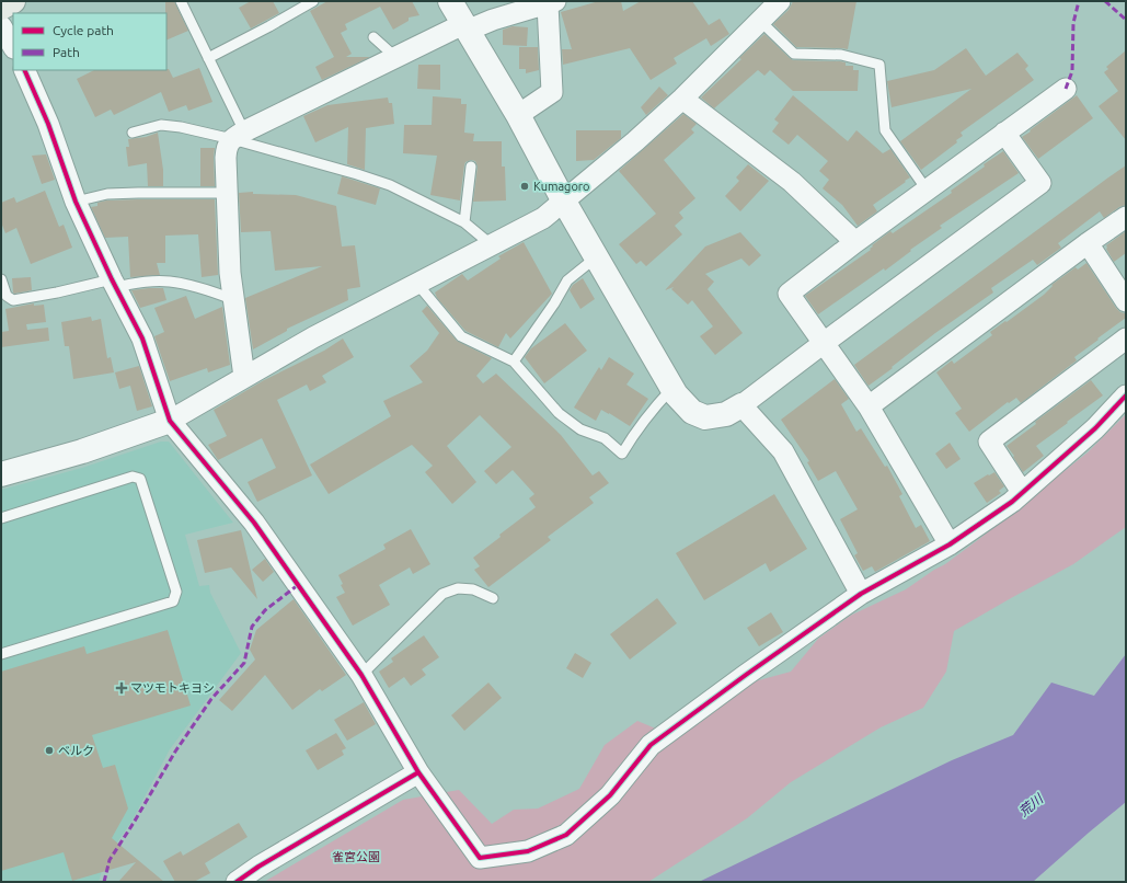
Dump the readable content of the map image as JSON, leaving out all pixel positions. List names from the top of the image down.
{
  "water": ["荒川"],
  "parks": ["雀宮公園"],
  "places": {
    "other": ["Kumagoro", "ベルク"],
    "health": ["マツモトキヨシ"]
  },
  "legend": ["Cycle path", "Path"]
}
